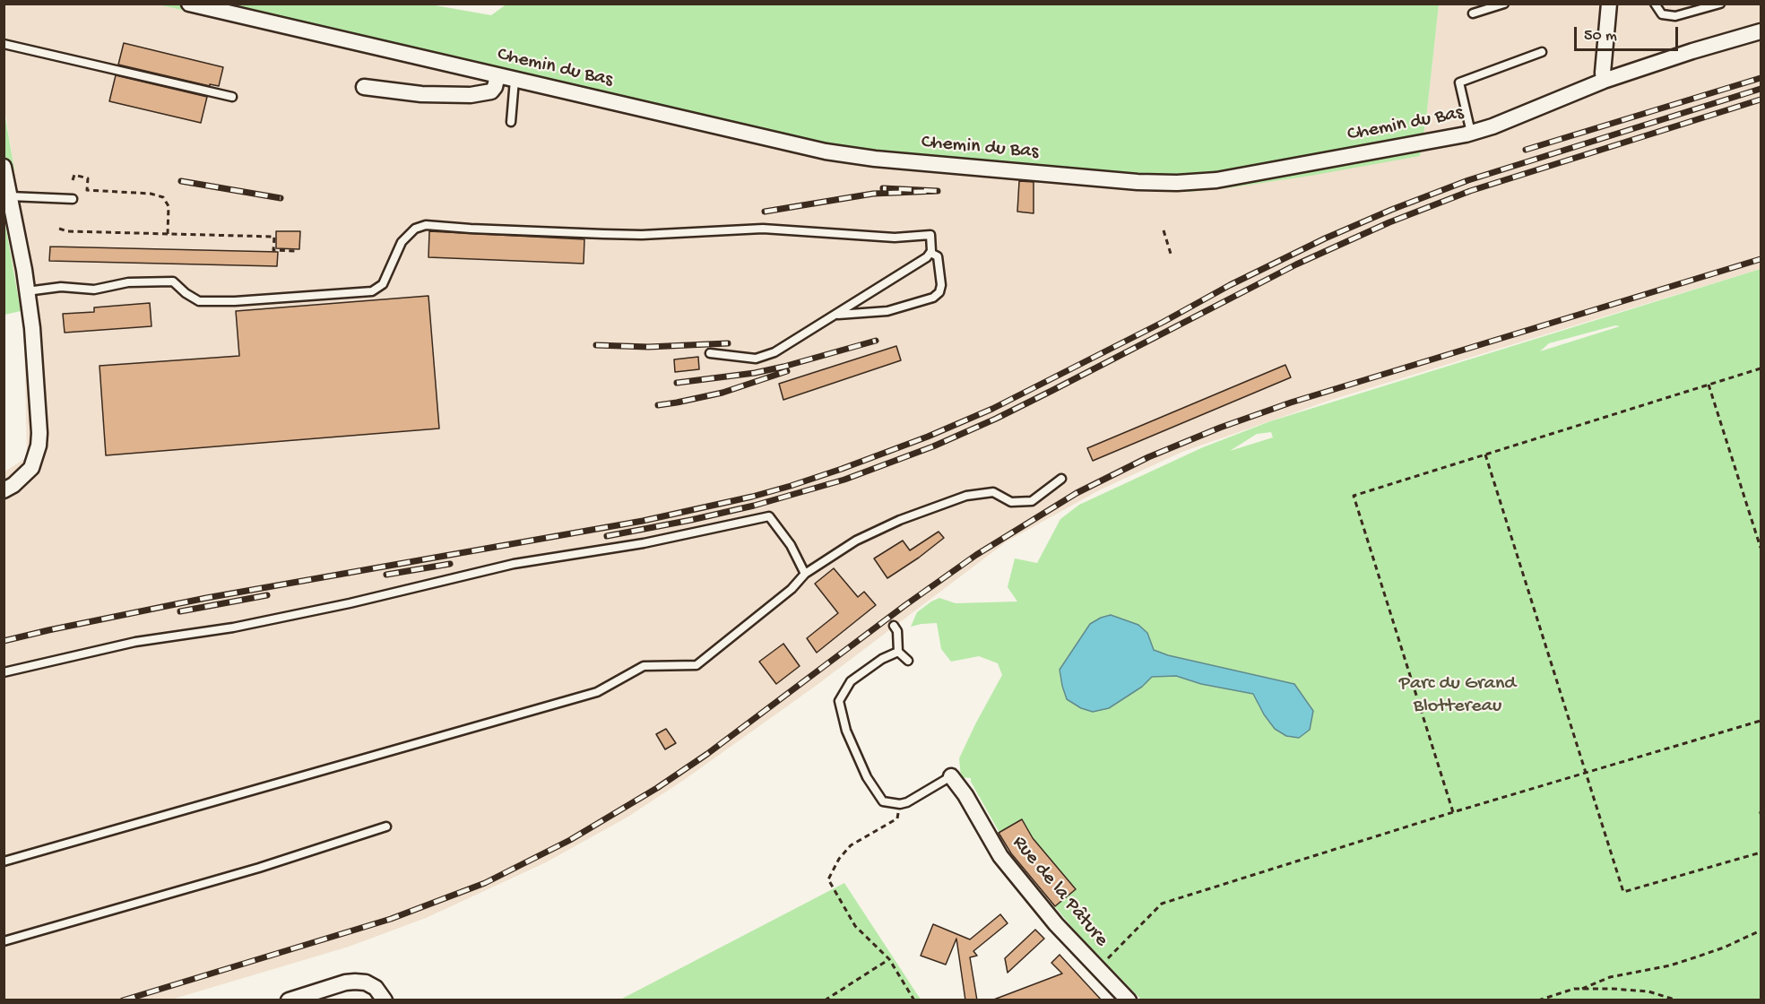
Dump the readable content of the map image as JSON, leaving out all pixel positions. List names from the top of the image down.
{
  "streets": {
    "street": ["Chemin du Bas", "Rue de la Pâture"]
  },
  "parks": ["Parc du Grand Blottereau"],
  "scale_bar": "50 m"
}
